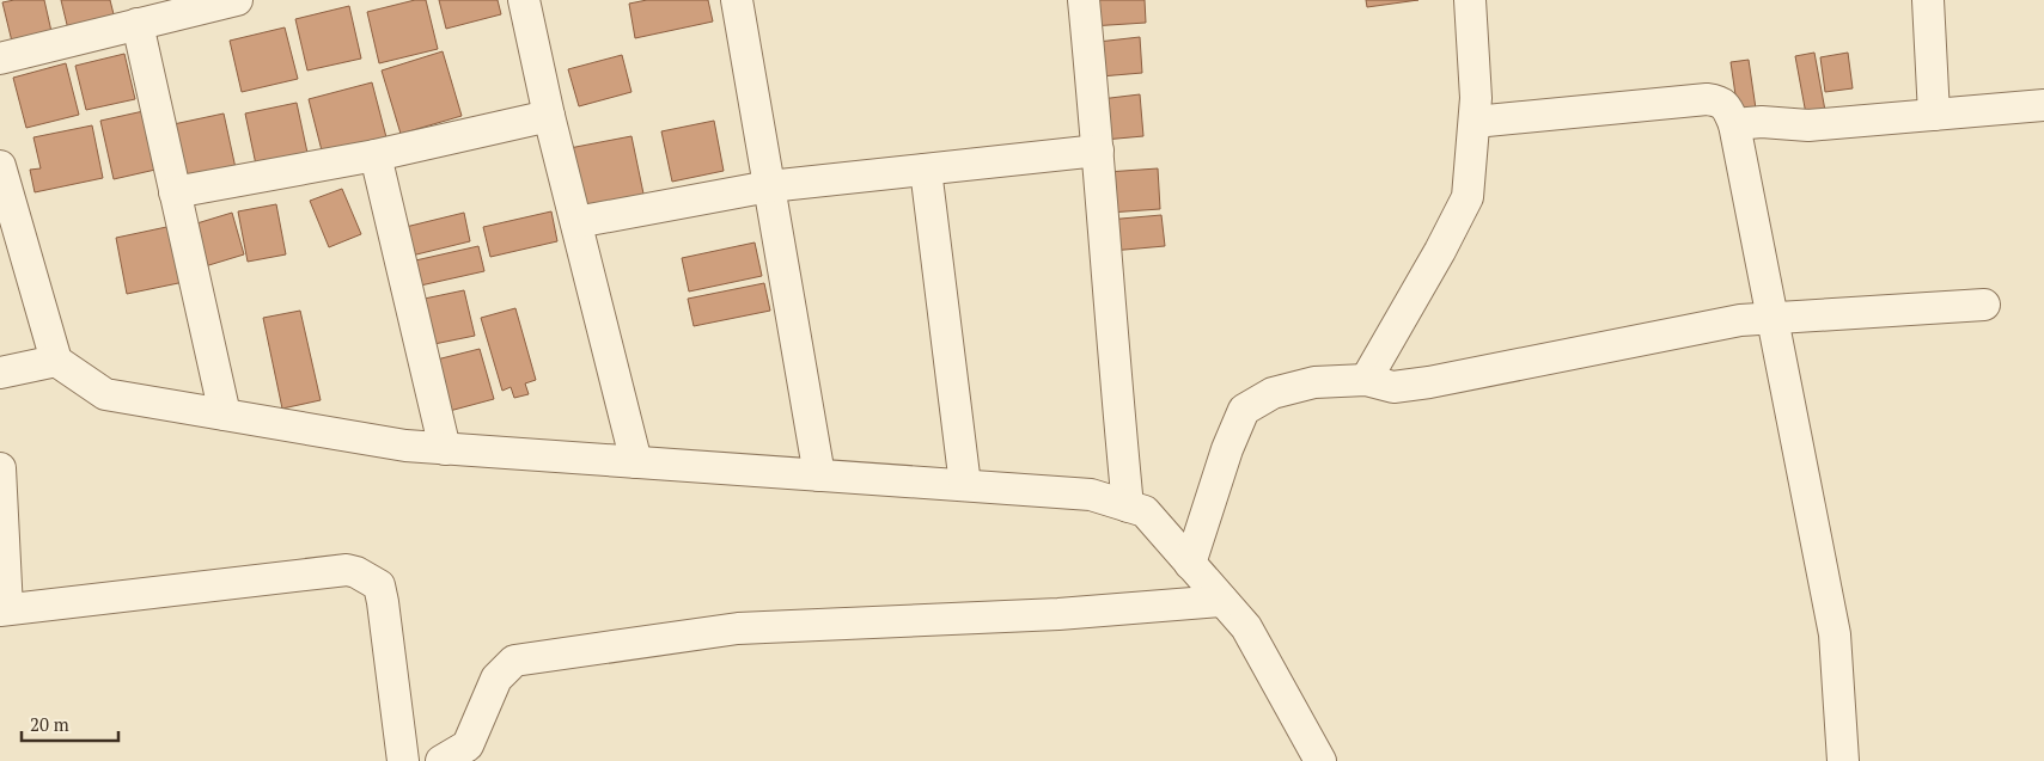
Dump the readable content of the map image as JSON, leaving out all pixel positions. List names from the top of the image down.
{
  "scale_bar": "20 m"
}
